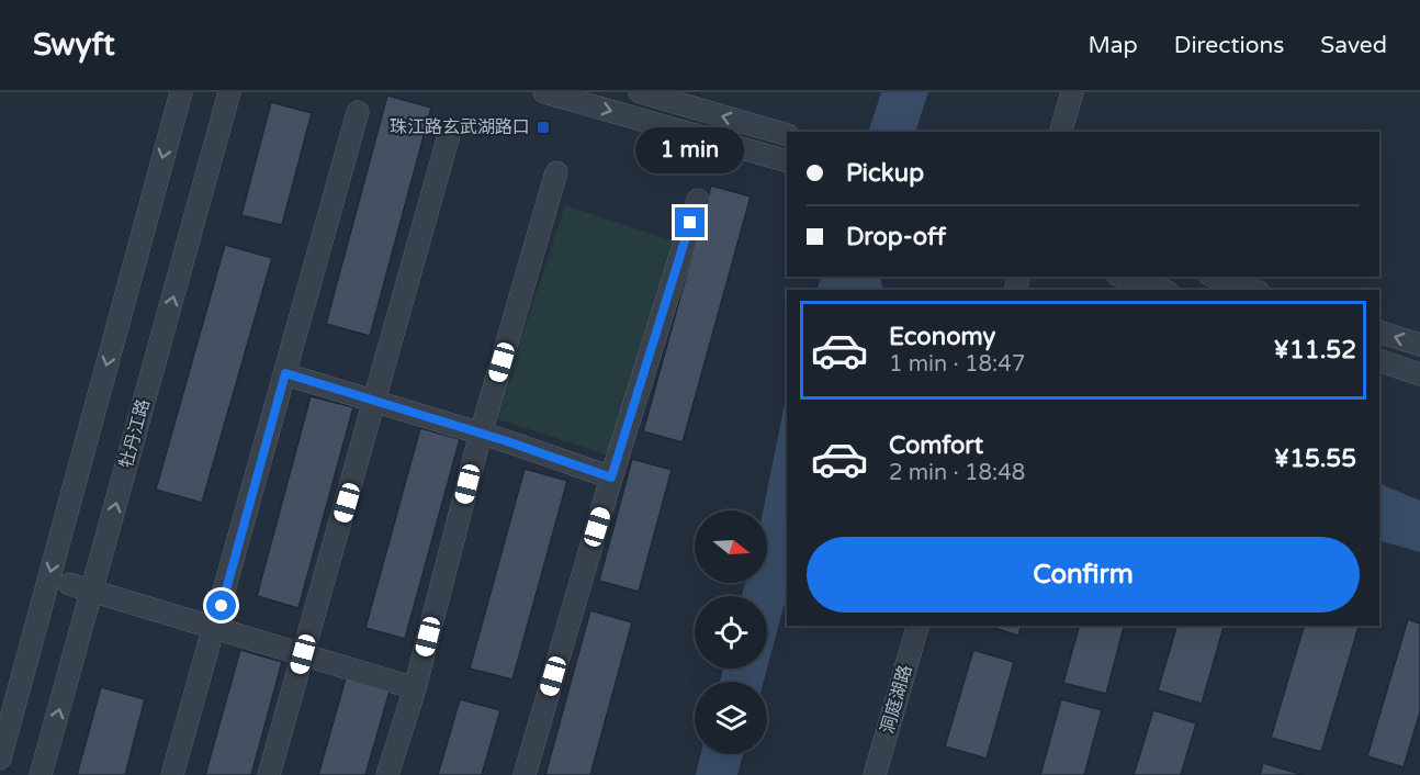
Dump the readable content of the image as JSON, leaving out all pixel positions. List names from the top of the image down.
{
  "streets": {
    "street": ["牡丹江路", "洞庭湖路"]
  },
  "places": {
    "transit": ["珠江路玄武湖路口"]
  },
  "north": "right",
  "page": {
    "header": "Swyft",
    "nav": ["Map", "Directions", "Saved"],
    "bubble": "1 min",
    "banner": ["Pickup", "Drop-off"],
    "list": [
      {
        "name": "Economy",
        "note": "1 min · 18:47",
        "value": "¥11.52"
      },
      {
        "name": "Comfort",
        "note": "2 min · 18:48",
        "value": "¥15.55"
      }
    ],
    "buttons": "Confirm"
  }
}
